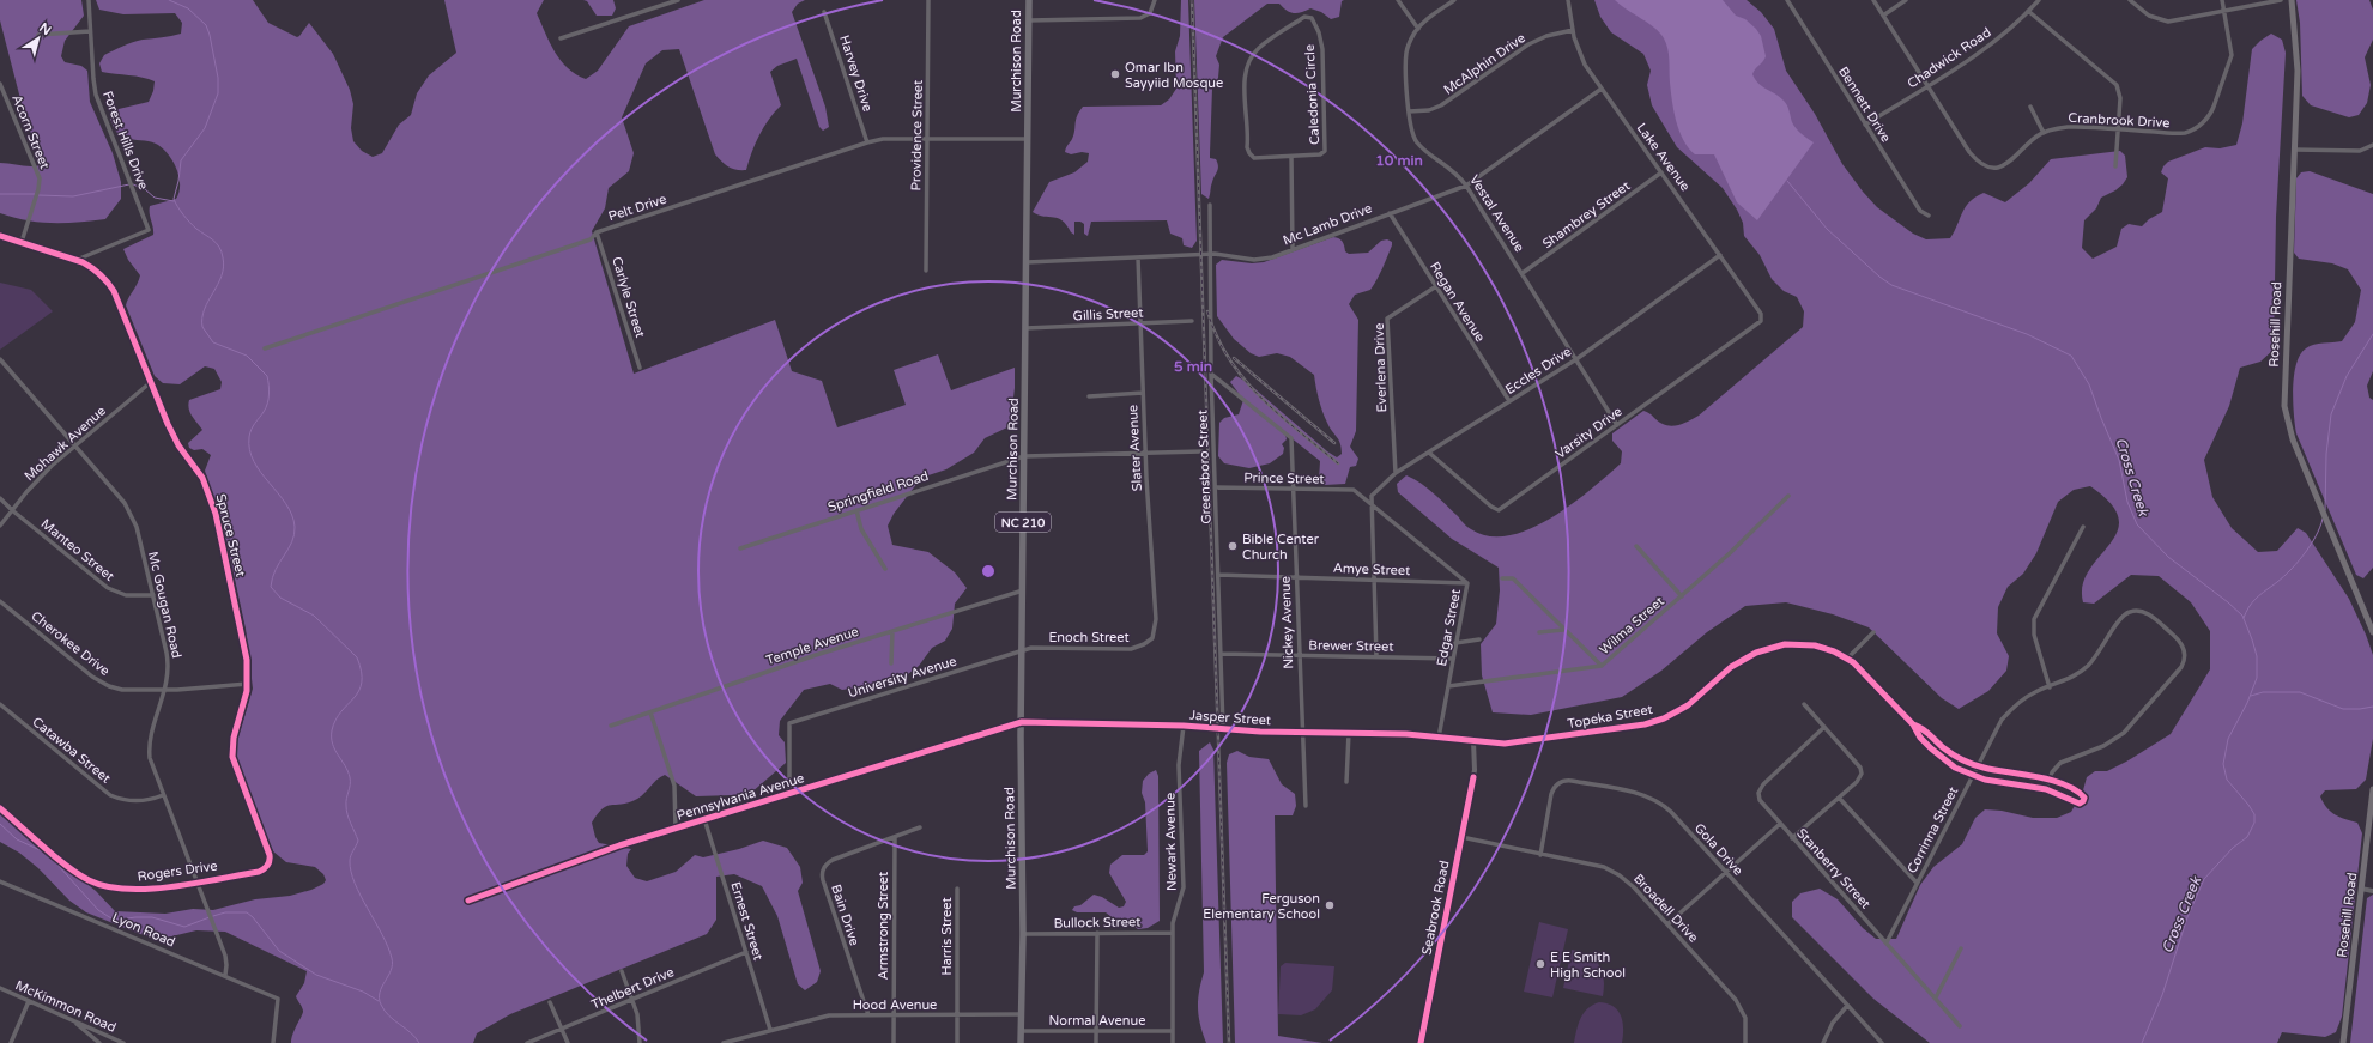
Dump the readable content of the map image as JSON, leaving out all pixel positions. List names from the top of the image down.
{
  "streets": {
    "main road": ["Murchison Road", "Rosehill Road", "NC 210"],
    "street": [
      "Chadwick Road",
      "McAlphin Drive",
      "Harvey Drive",
      "Caledonia Circle",
      "Bennett Drive",
      "Cranbrook Drive",
      "Acorn Street",
      "Providence Street",
      "Forest Hills Drive",
      "Lake Avenue",
      "Pelt Drive",
      "Vestal Avenue",
      "Shambrey Street",
      "Mc Lamb Drive",
      "Carlyle Street",
      "Regan Avenue",
      "Gillis Street",
      "Everlena Drive",
      "Eccles Drive",
      "Varsity Drive",
      "Mohawk Avenue",
      "Slater Avenue",
      "Greensboro Street",
      "Prince Street",
      "Springfield Road",
      "Spruce Street",
      "Manteo Street",
      "Amye Street",
      "Mc Gougan Road",
      "Nickey Avenue",
      "Wilma Street",
      "Edgar Street",
      "Enoch Street",
      "Cherokee Drive",
      "Temple Avenue",
      "Brewer Street",
      "University Avenue",
      "Topeka Street",
      "Jasper Street",
      "Catawba Street",
      "Pennsylvania Avenue",
      "Corrinna Street",
      "Newark Avenue",
      "Gola Drive",
      "Stanberry Street",
      "Rogers Drive",
      "Seabrook Road",
      "Broadell Drive",
      "Bain Drive",
      "Ernest Street",
      "Bullock Street",
      "Armstrong Street",
      "Lyon Road",
      "Harris Street",
      "Thelbert Drive",
      "Hood Avenue",
      "McKimmon Road",
      "Normal Avenue"
    ]
  },
  "crossings": [
    ["Chadwick Road", "Bennett Drive"],
    ["Chadwick Road", "Cranbrook Drive"],
    ["Murchison Road", "Pelt Drive"],
    ["Murchison Road", "Mc Lamb Drive"],
    ["Murchison Road", "Gillis Street"],
    ["Murchison Road", "Springfield Road"],
    ["Murchison Road", "Enoch Street"],
    ["Murchison Road", "Temple Avenue"],
    ["Murchison Road", "University Avenue"],
    ["Murchison Road", "Jasper Street"],
    ["Murchison Road", "Pennsylvania Avenue"],
    ["Murchison Road", "Bullock Street"],
    ["Murchison Road", "Hood Avenue"],
    ["Murchison Road", "Normal Avenue"],
    ["McAlphin Drive", "Lake Avenue"],
    ["McAlphin Drive", "Vestal Avenue"],
    ["Harvey Drive", "Pelt Drive"],
    ["Caledonia Circle", "Mc Lamb Drive"],
    ["Acorn Street", "Spruce Street"],
    ["Providence Street", "Pelt Drive"],
    ["Forest Hills Drive", "Spruce Street"],
    ["Lake Avenue", "Shambrey Street"],
    ["Lake Avenue", "Mc Lamb Drive"],
    ["Lake Avenue", "Eccles Drive"],
    ["Lake Avenue", "Varsity Drive"],
    ["Pelt Drive", "Carlyle Street"],
    ["Vestal Avenue", "Shambrey Street"],
    ["Vestal Avenue", "Mc Lamb Drive"],
    ["Vestal Avenue", "Eccles Drive"],
    ["Vestal Avenue", "Varsity Drive"],
    ["Mc Lamb Drive", "Regan Avenue"],
    ["Mc Lamb Drive", "Slater Avenue"],
    ["Mc Lamb Drive", "Greensboro Street"],
    ["Regan Avenue", "Everlena Drive"],
    ["Regan Avenue", "Eccles Drive"],
    ["Gillis Street", "Slater Avenue"],
    ["Everlena Drive", "Eccles Drive"],
    ["Eccles Drive", "Varsity Drive"],
    ["Eccles Drive", "Edgar Street"],
    ["Mohawk Avenue", "Spruce Street"],
    ["Mohawk Avenue", "Manteo Street"],
    ["Mohawk Avenue", "Mc Gougan Road"],
    ["Slater Avenue", "Springfield Road"],
    ["Slater Avenue", "Enoch Street"],
    ["Greensboro Street", "Prince Street"],
    ["Greensboro Street", "Amye Street"],
    ["Greensboro Street", "Nickey Avenue"],
    ["Greensboro Street", "Brewer Street"],
    ["Greensboro Street", "Jasper Street"],
    ["Prince Street", "Nickey Avenue"],
    ["Prince Street", "Edgar Street"],
    ["Spruce Street", "Cherokee Drive"],
    ["Spruce Street", "Rogers Drive"],
    ["Manteo Street", "Mc Gougan Road"],
    ["Amye Street", "Nickey Avenue"],
    ["Amye Street", "Edgar Street"],
    ["Mc Gougan Road", "Cherokee Drive"],
    ["Mc Gougan Road", "Catawba Street"],
    ["Mc Gougan Road", "Rogers Drive"],
    ["Mc Gougan Road", "Lyon Road"],
    ["Nickey Avenue", "Brewer Street"],
    ["Nickey Avenue", "Jasper Street"],
    ["Wilma Street", "Edgar Street"],
    ["Edgar Street", "Brewer Street"],
    ["Edgar Street", "Topeka Street"],
    ["Edgar Street", "Jasper Street"],
    ["Enoch Street", "University Avenue"],
    ["University Avenue", "Pennsylvania Avenue"],
    ["Topeka Street", "Jasper Street"],
    ["Topeka Street", "Seabrook Road"],
    ["Jasper Street", "Pennsylvania Avenue"],
    ["Jasper Street", "Newark Avenue"],
    ["Pennsylvania Avenue", "Ernest Street"],
    ["Corrinna Street", "Stanberry Street"],
    ["Newark Avenue", "Bullock Street"],
    ["Newark Avenue", "Normal Avenue"],
    ["Gola Drive", "Broadell Drive"],
    ["Seabrook Road", "Broadell Drive"],
    ["Bain Drive", "Armstrong Street"],
    ["Bain Drive", "Hood Avenue"],
    ["Ernest Street", "Thelbert Drive"],
    ["Ernest Street", "Hood Avenue"],
    ["Armstrong Street", "Hood Avenue"],
    ["Harris Street", "Hood Avenue"]
  ],
  "water": ["Cross Creek"],
  "places": [
    "Omar Ibn Sayyiid Mosque",
    "Bible Center Church",
    "Ferguson Elementary School",
    "E E Smith High School"
  ],
  "north": "top right",
  "rings": ["10 min", "5 min"]
}
